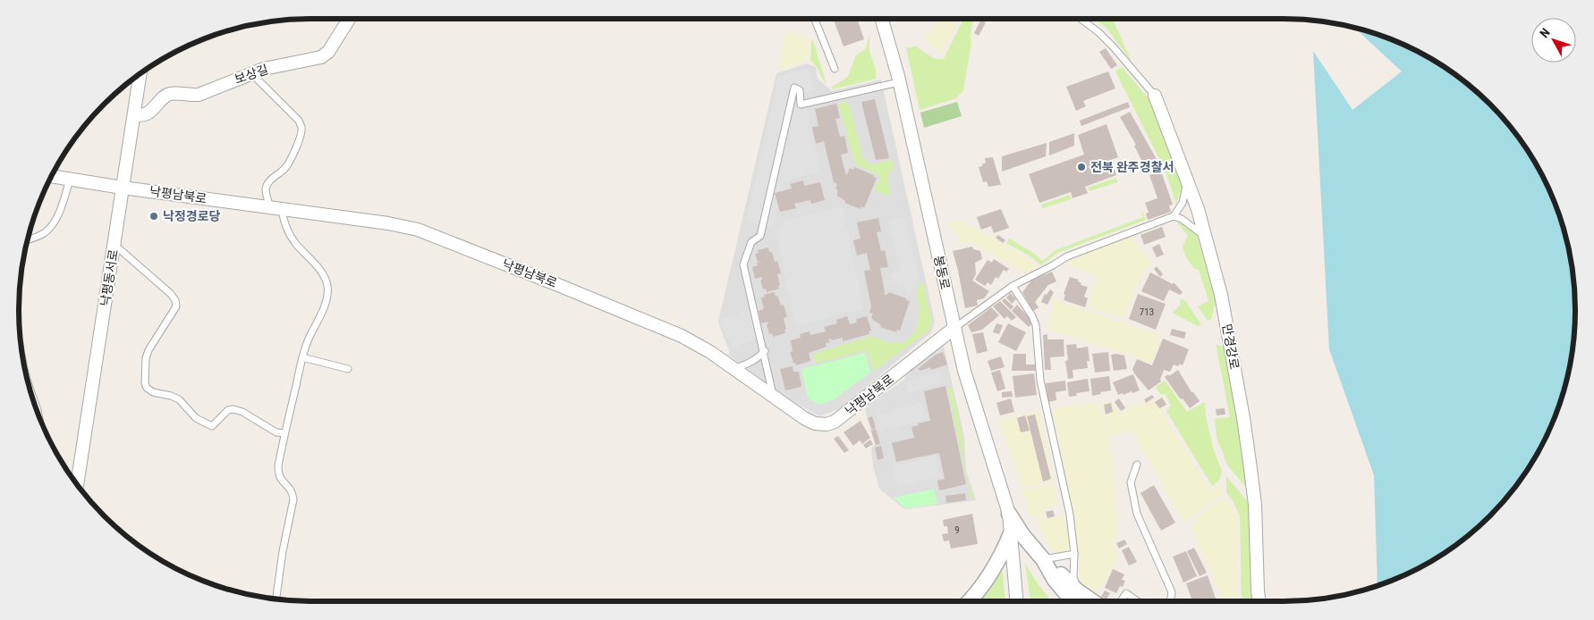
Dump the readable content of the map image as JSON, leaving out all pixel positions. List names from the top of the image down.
{
  "streets": {
    "street": [
      "보상길",
      "낙평남북로",
      "봉동로",
      "낙평동서로",
      "만경강로"
    ]
  },
  "crossings": [
    ["보상길", "낙평동서로"],
    ["낙평남북로", "봉동로"],
    ["낙평남북로", "낙평동서로"]
  ],
  "places": ["전북 완주경찰서", "낙정경로당"],
  "house_numbers": ["713", "9"],
  "north": "top left"
}
